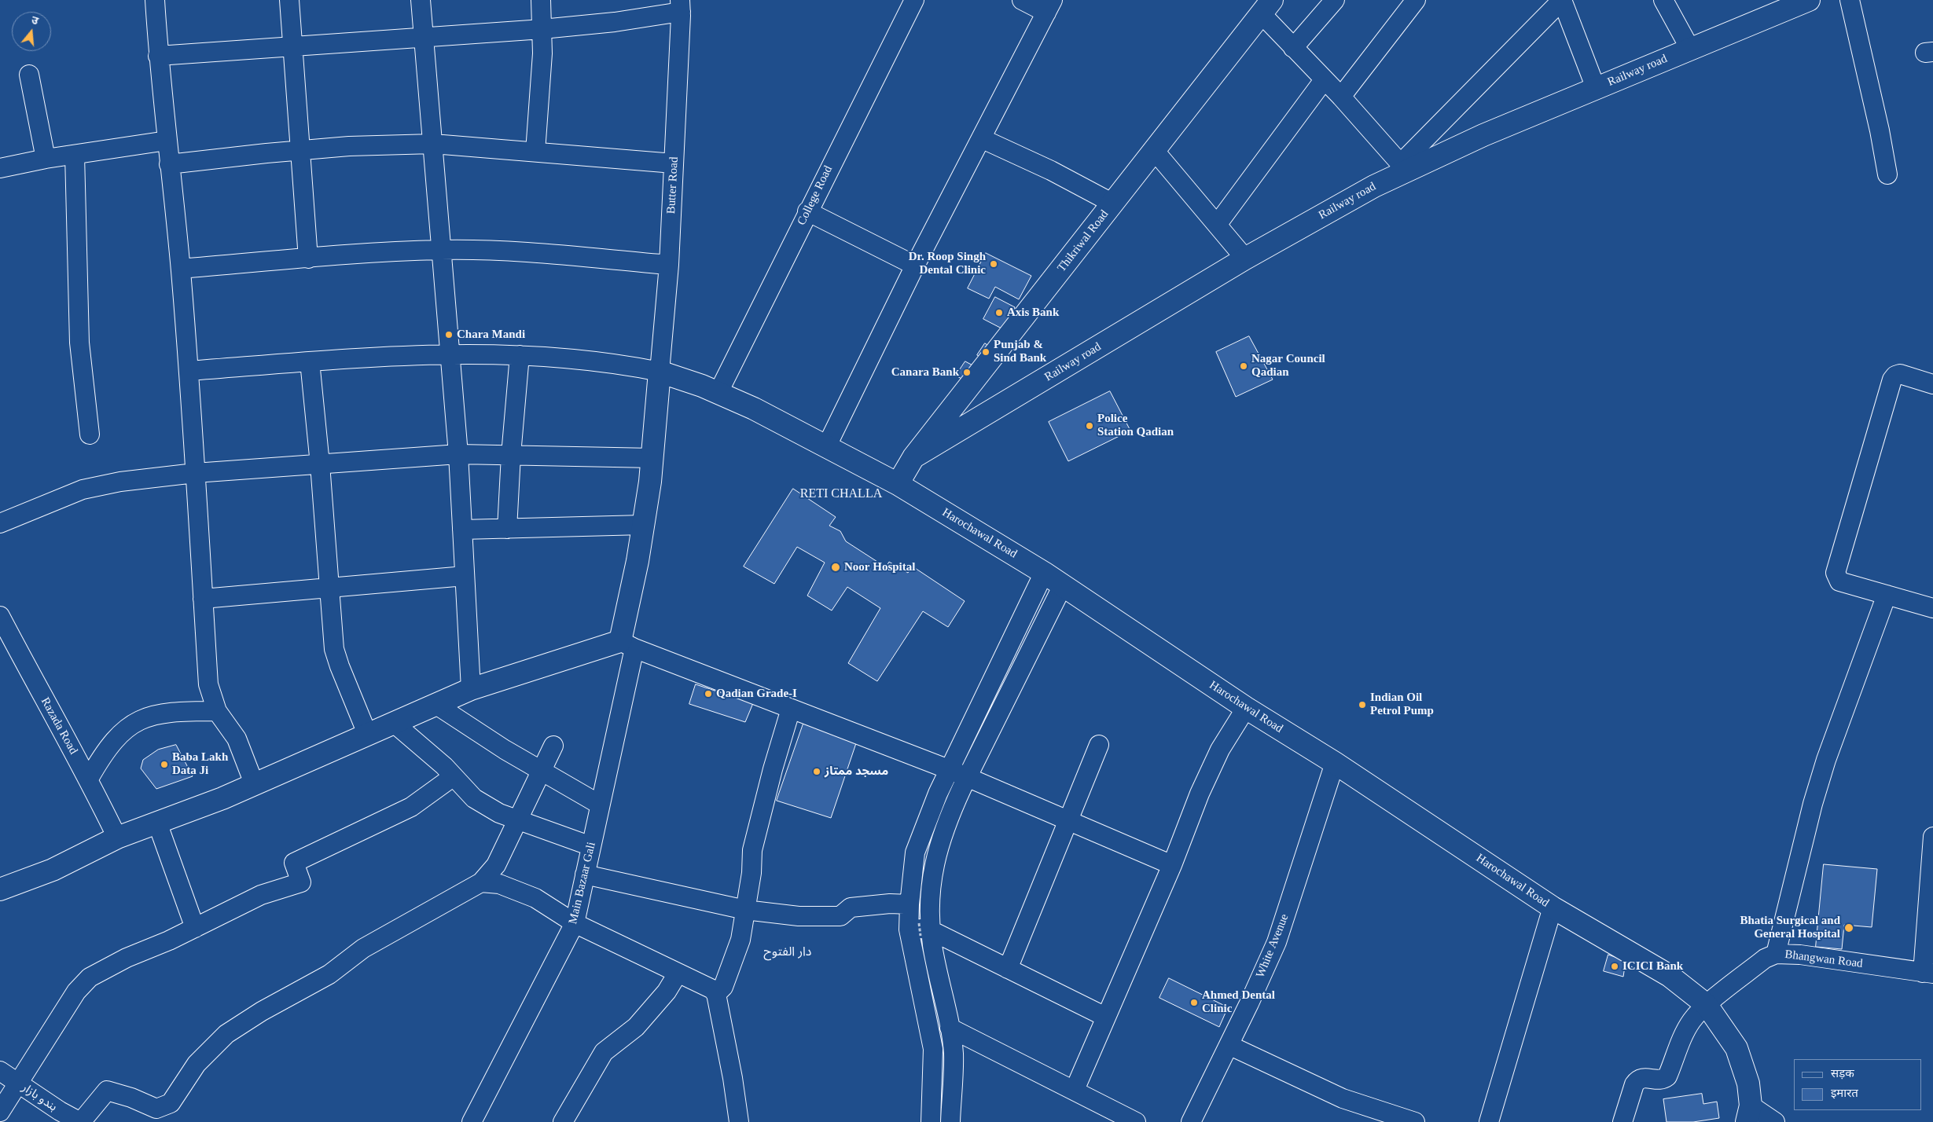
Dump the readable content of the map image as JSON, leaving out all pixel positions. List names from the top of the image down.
{
  "streets": {
    "main road": ["Railway road", "Thikriwal Road", "Harochawal Road"],
    "street": [
      "Butter Road",
      "College Road",
      "Razada Road",
      "Main Bazaar Gali",
      "White Avenue",
      "Bhangwan Road",
      "ہندو بازار"
    ]
  },
  "crossings": [
    ["Railway road", "Thikriwal Road"],
    ["Butter Road", "Harochawal Road"],
    ["College Road", "Harochawal Road"],
    ["Thikriwal Road", "Harochawal Road"],
    ["Harochawal Road", "White Avenue"],
    ["Harochawal Road", "Bhangwan Road"]
  ],
  "districts": ["RETI CHALLA", "دار الفتوح"],
  "places": [
    "Dr. Roop Singh Dental Clinic",
    "Axis Bank",
    "Chara Mandi",
    "Punjab & Sind Bank",
    "Nagar Council Qadian",
    "Canara Bank",
    "Police Station Qadian",
    "Noor Hospital",
    "Qadian Grade-I",
    "Indian Oil Petrol Pump",
    "Baba Lakh Data Ji",
    "مسجد ممتاز",
    "Bhatia Surgical and General Hospital",
    "ICICI Bank",
    "Ahmed Dental Clinic"
  ],
  "legend": ["सड़क", "इमारत"],
  "north": "top"
}
